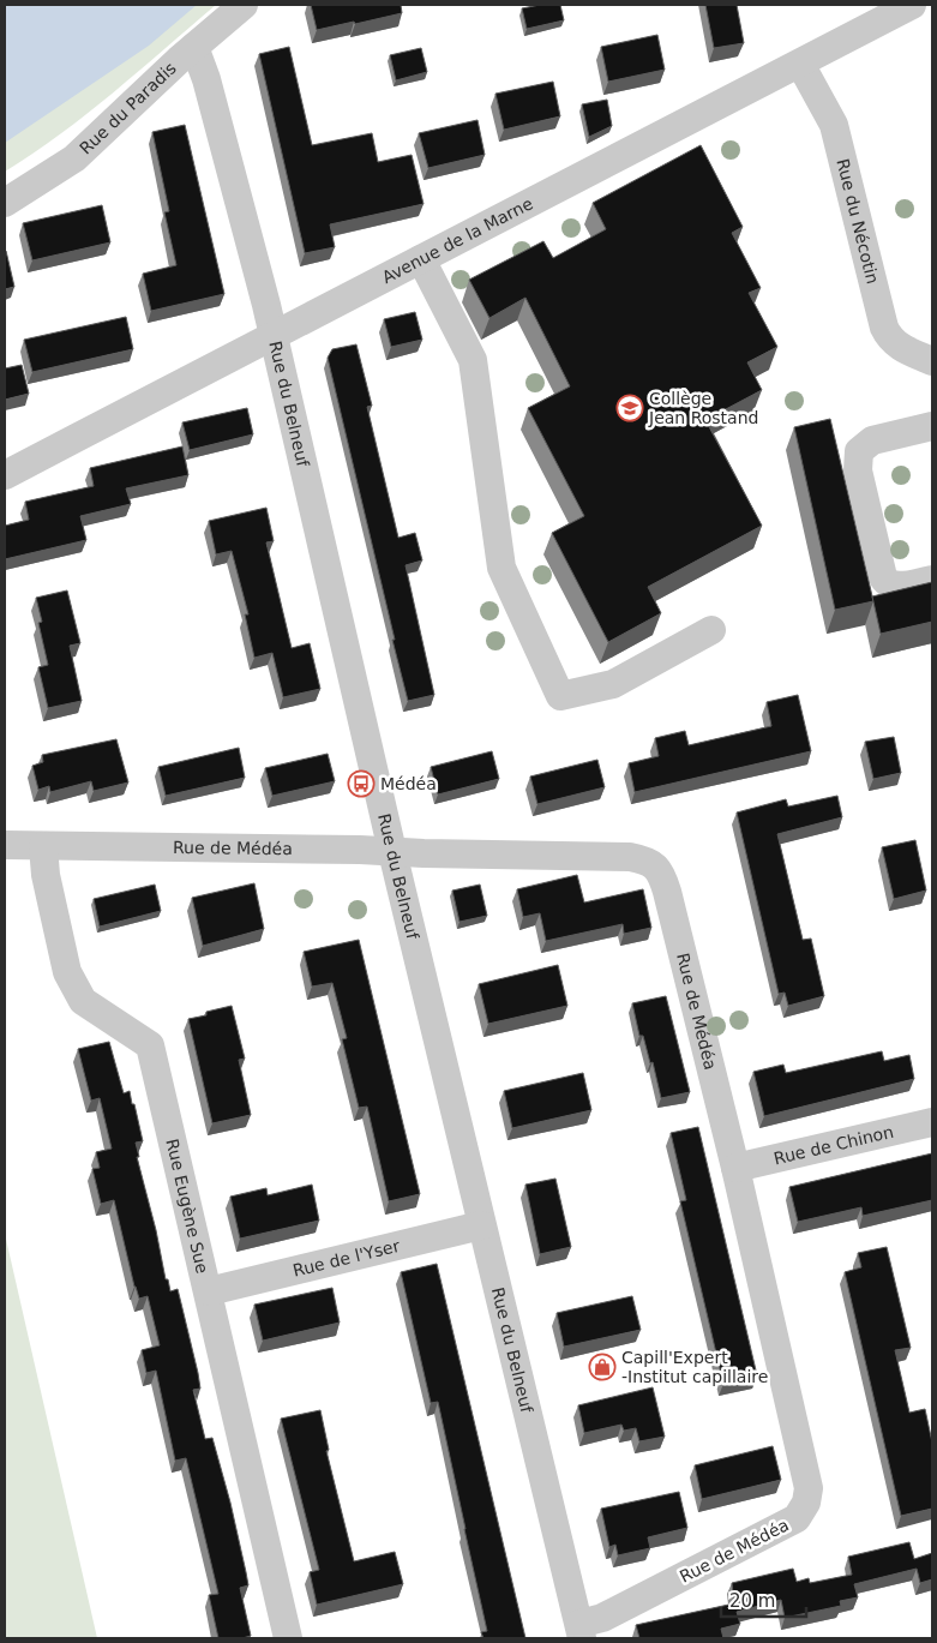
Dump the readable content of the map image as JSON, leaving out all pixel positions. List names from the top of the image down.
{
  "streets": {
    "street": [
      "Rue du Paradis",
      "Rue du Nécotin",
      "Avenue de la Marne",
      "Rue du Belneuf",
      "Rue de Médéa",
      "Rue de Chinon",
      "Rue Eugène Sue",
      "Rue de l'Yser"
    ]
  },
  "crossings": [
    ["Rue du Paradis", "Rue du Belneuf"],
    ["Rue du Nécotin", "Avenue de la Marne"],
    ["Avenue de la Marne", "Rue du Belneuf"],
    ["Rue du Belneuf", "Rue de Médéa"],
    ["Rue du Belneuf", "Rue de l'Yser"],
    ["Rue de Médéa", "Rue de Chinon"],
    ["Rue de Médéa", "Rue Eugène Sue"],
    ["Rue Eugène Sue", "Rue de l'Yser"]
  ],
  "places": {
    "school or university": ["Collège Jean Rostand"],
    "bus stop": ["Médéa"],
    "shop": ["Capill'Expert -Institut capillaire"]
  },
  "scale_bar": "20 m"
}
